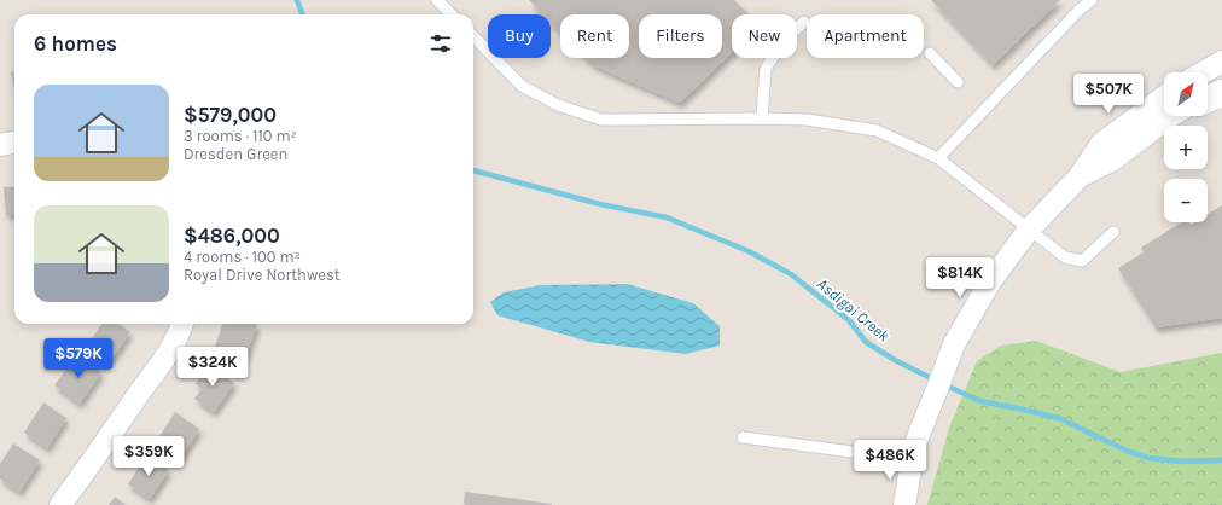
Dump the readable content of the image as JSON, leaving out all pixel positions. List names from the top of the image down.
{
  "water": ["Asdigai Creek"],
  "north": "top right",
  "page": {
    "chip": [
      "Buy",
      "Rent",
      "Filters",
      "New",
      "Apartment"
    ],
    "heading": "6 homes",
    "map_buttons": ["+", "−"],
    "list": [
      {
        "name": "$579,000",
        "note": "3 rooms · 110 m² · Dresden Green"
      },
      {
        "name": "$486,000",
        "note": "4 rooms · 100 m² · Royal Drive Northwest"
      }
    ],
    "price": [
      "$507K",
      "$814K",
      "$579K",
      "$324K",
      "$359K",
      "$486K"
    ]
  }
}
